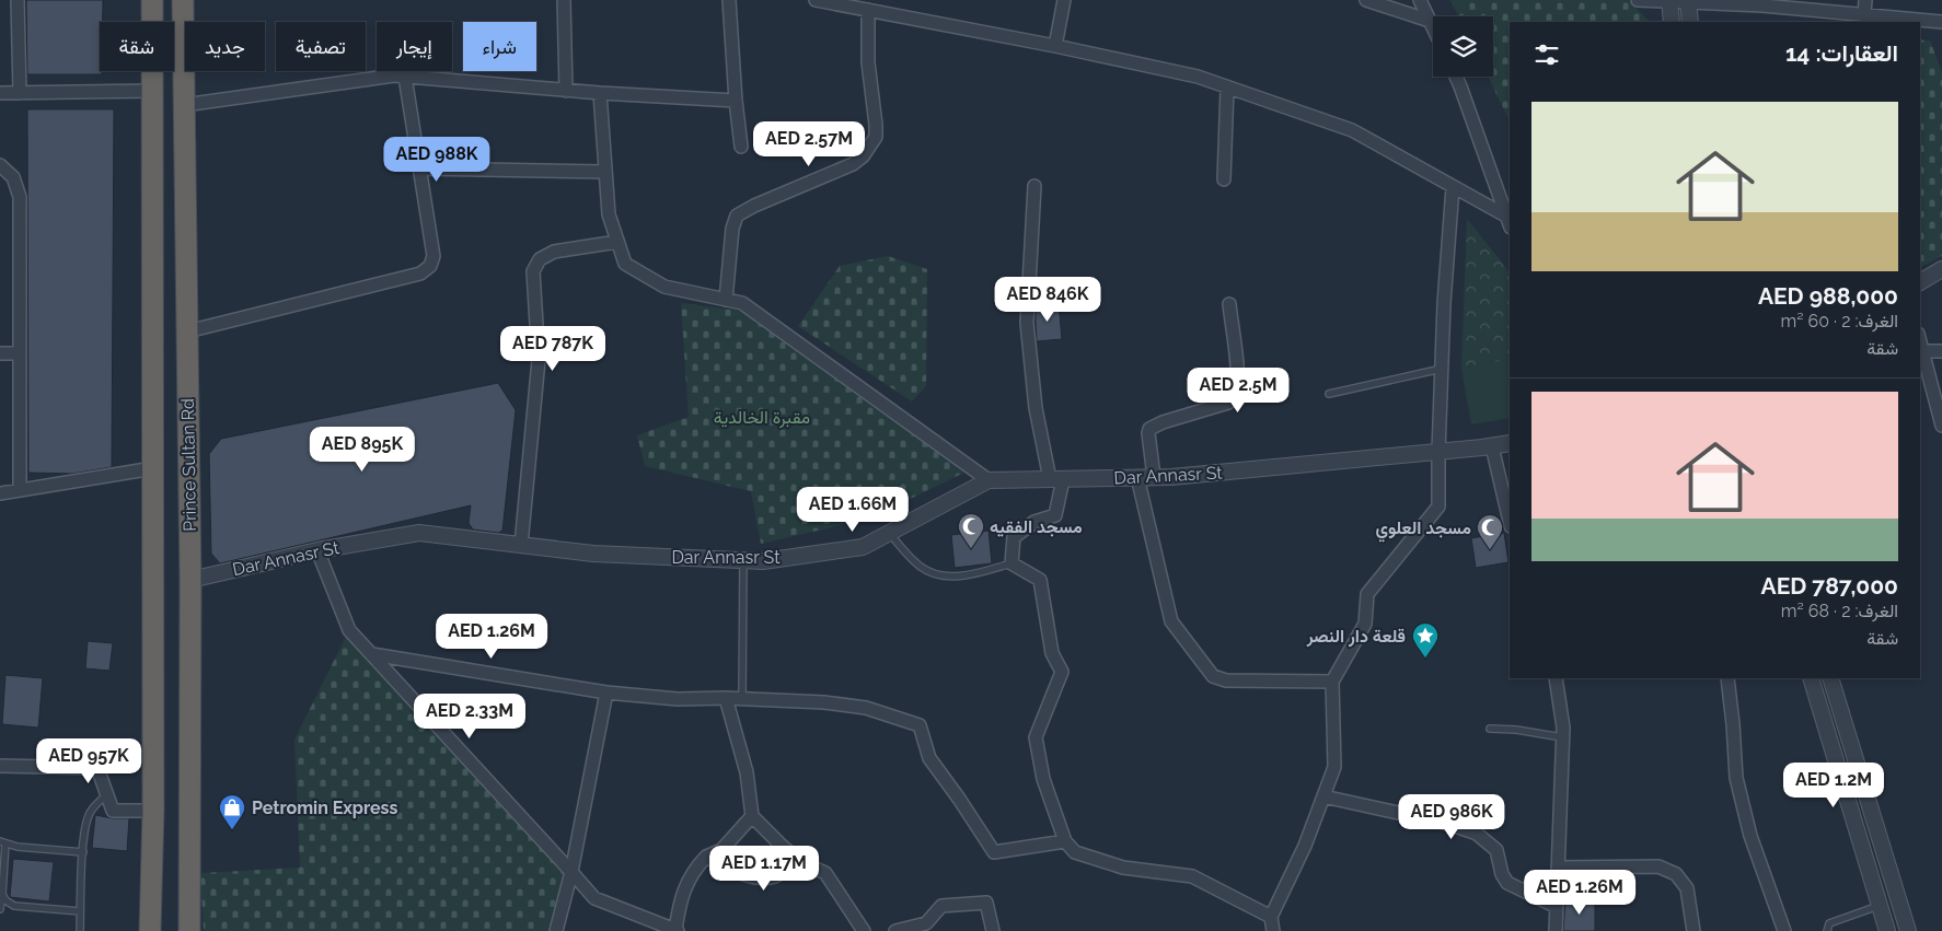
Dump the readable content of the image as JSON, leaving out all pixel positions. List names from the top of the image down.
{
  "streets": {
    "highway": ["Prince Sultan Rd"],
    "street": ["Dar Annasr St"]
  },
  "crossings": [
    ["Prince Sultan Rd", "Dar Annasr St"]
  ],
  "parks": ["مقبرة الخالدية"],
  "places": {
    "mosque": ["مسجد الفقيه", "مسجد العلوي"],
    "place": ["قلعة دار النصر"],
    "shop": ["Petromin Express"]
  },
  "page": {
    "chip": [
      "شراء",
      "إيجار",
      "تصفية",
      "جديد",
      "شقة"
    ],
    "heading": "العقارات: 14",
    "list": [
      {
        "name": "AED 988,000",
        "note": "الغرف: 2 · 60 m² · شقة"
      },
      {
        "name": "AED 787,000",
        "note": "الغرف: 2 · 68 m² · شقة"
      }
    ],
    "price": [
      "AED 2.57M",
      "AED 988K",
      "AED 846K",
      "AED 787K",
      "AED 2.5M",
      "AED 895K",
      "AED 1.66M",
      "AED 1.26M",
      "AED 2.33M",
      "AED 957K",
      "AED 1.2M",
      "AED 986K",
      "AED 1.17M",
      "AED 1.26M"
    ]
  }
}
